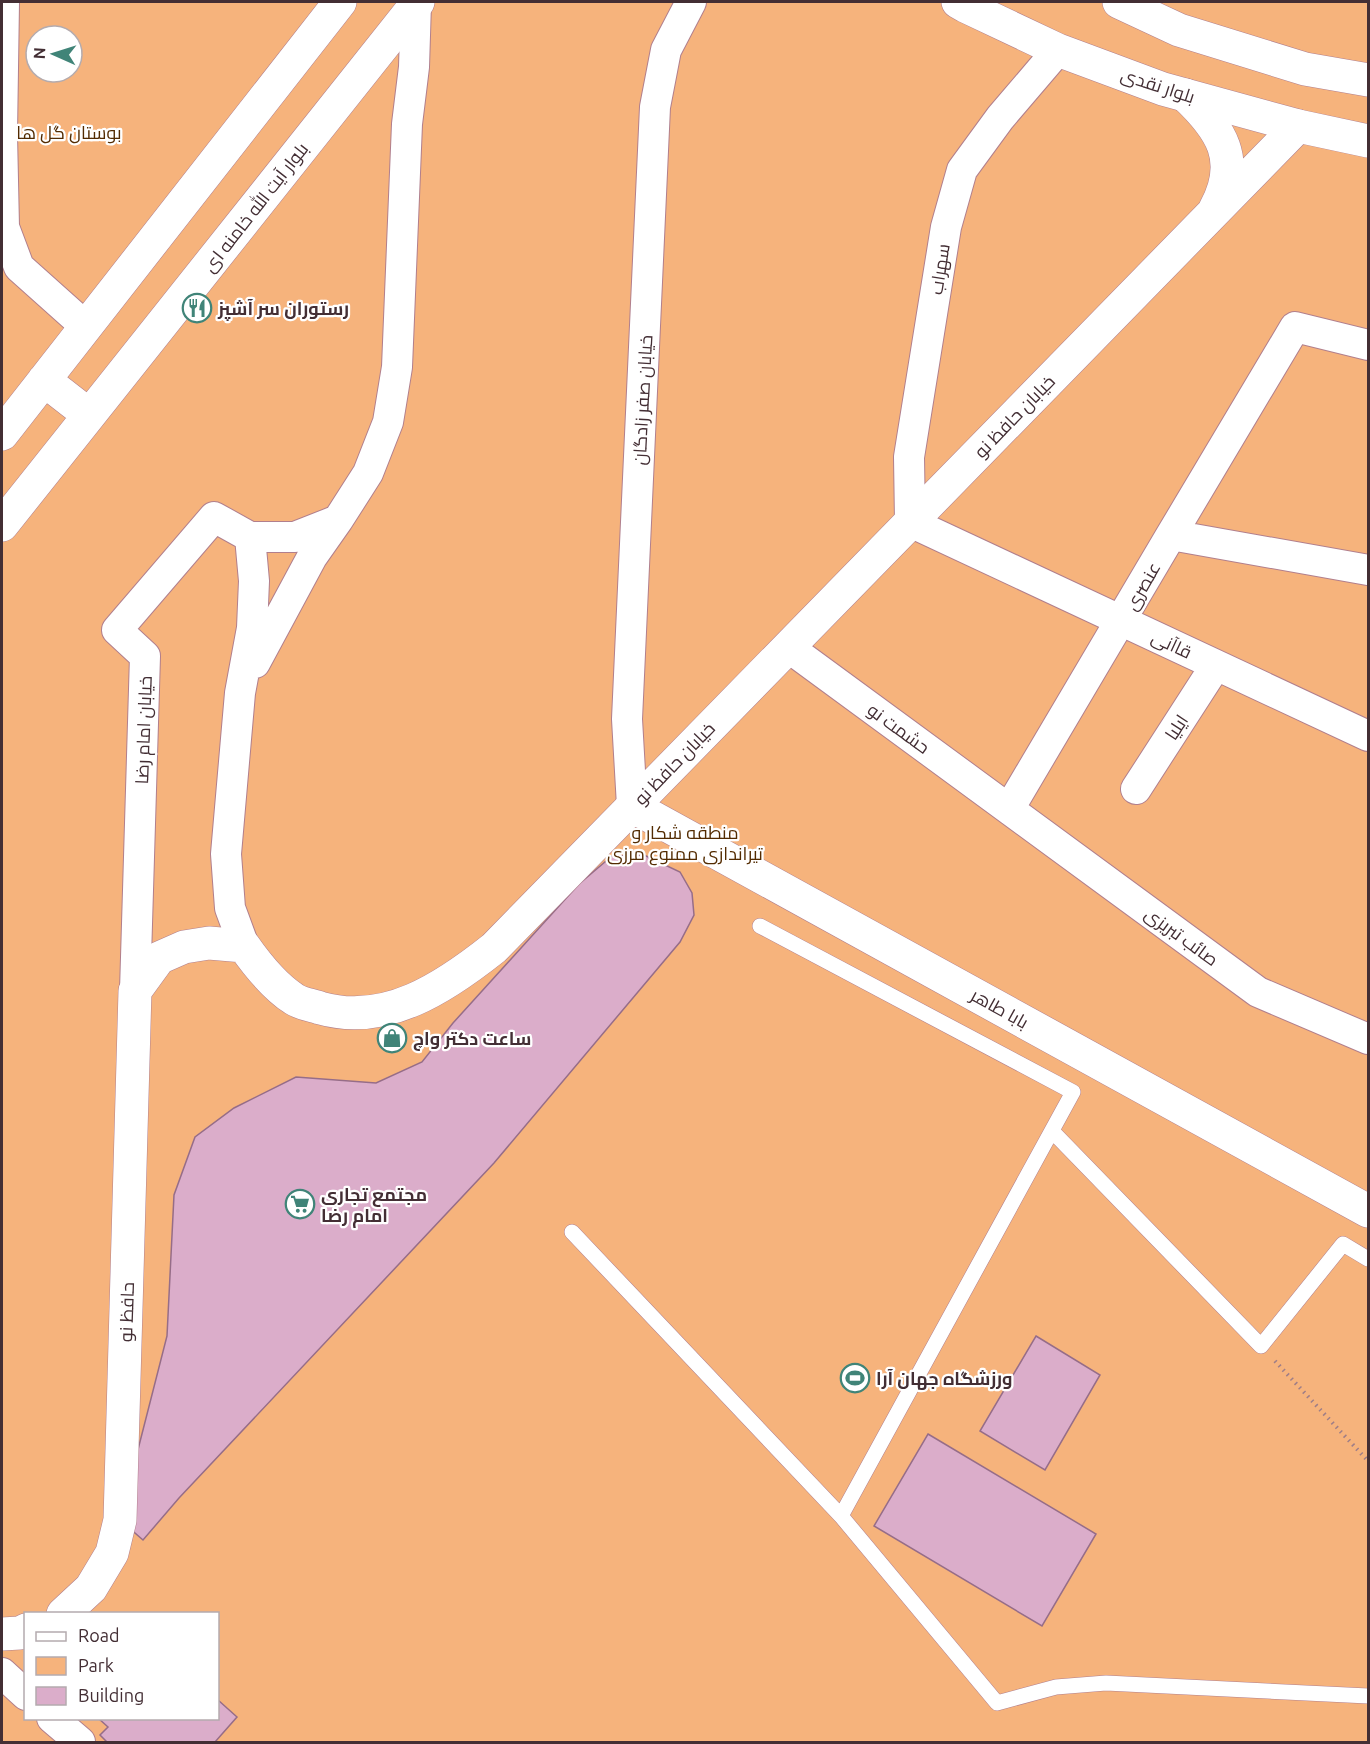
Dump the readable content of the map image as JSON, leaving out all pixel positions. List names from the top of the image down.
{
  "streets": {
    "main road": [
      "بلوار نقدی",
      "بلوار آیت الله خامنه ای",
      "خیابان حافظ نو",
      "بابا طاهر",
      "حافظ نو"
    ],
    "street": [
      "سهراب",
      "خیابان صفر زادگان",
      "عنصری",
      "قاآنی",
      "ایلیا",
      "حشمت نو",
      "خیابان امام رضا",
      "صائب تبریزی"
    ]
  },
  "crossings": [
    ["بلوار نقدی", "سهراب"],
    ["بلوار نقدی", "خیابان حافظ نو"],
    ["سهراب", "خیابان حافظ نو"],
    ["سهراب", "قاآنی"],
    ["خیابان صفر زادگان", "خیابان حافظ نو"],
    ["خیابان صفر زادگان", "بابا طاهر"],
    ["خیابان حافظ نو", "قاآنی"],
    ["خیابان حافظ نو", "حشمت نو"],
    ["خیابان حافظ نو", "خیابان امام رضا"],
    ["خیابان حافظ نو", "بابا طاهر"],
    ["عنصری", "قاآنی"],
    ["عنصری", "حشمت نو"],
    ["عنصری", "صائب تبریزی"],
    ["قاآنی", "ایلیا"],
    ["حشمت نو", "صائب تبریزی"],
    ["خیابان امام رضا", "حافظ نو"]
  ],
  "parks": ["بوستان گل ها", "منطقه شکار و تیراندازی ممنوع مرزی"],
  "places": {
    "restaurant": ["رستوران سر آشپز"],
    "shop": ["ساعت دکتر واچ"],
    "supermarket": ["مجتمع تجاری امام رضا"],
    "sports": ["ورزشگاه جهان آرا"]
  },
  "legend": ["Road", "Park", "Building"],
  "north": "left"
}
